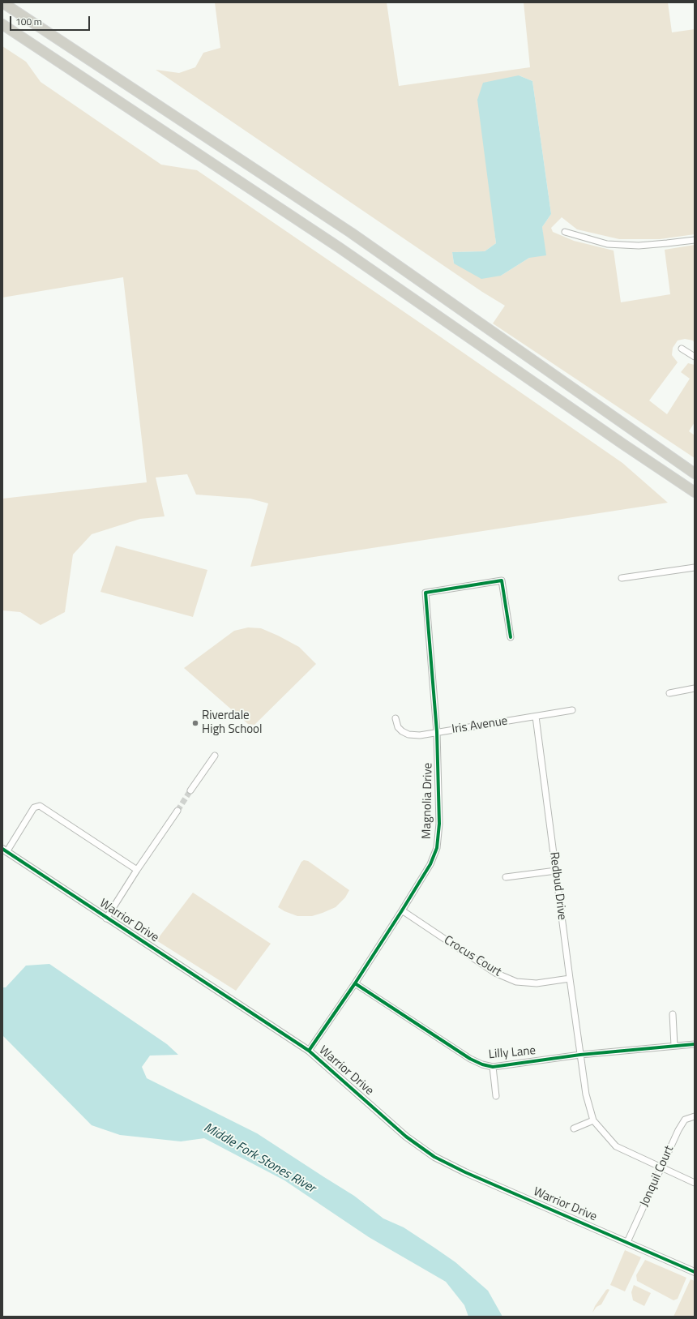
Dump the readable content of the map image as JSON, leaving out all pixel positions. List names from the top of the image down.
{
  "streets": {
    "street": [
      "Iris Avenue",
      "Magnolia Drive",
      "Redbud Drive",
      "Warrior Drive",
      "Crocus Court",
      "Lilly Lane",
      "Jonquil Court"
    ]
  },
  "crossings": [
    ["Iris Avenue", "Magnolia Drive"],
    ["Iris Avenue", "Redbud Drive"],
    ["Magnolia Drive", "Warrior Drive"],
    ["Magnolia Drive", "Crocus Court"],
    ["Magnolia Drive", "Lilly Lane"],
    ["Redbud Drive", "Crocus Court"],
    ["Redbud Drive", "Lilly Lane"],
    ["Warrior Drive", "Jonquil Court"]
  ],
  "water": ["Middle Fork Stones River"],
  "places": ["Riverdale High School"],
  "scale_bar": "100 m"
}
